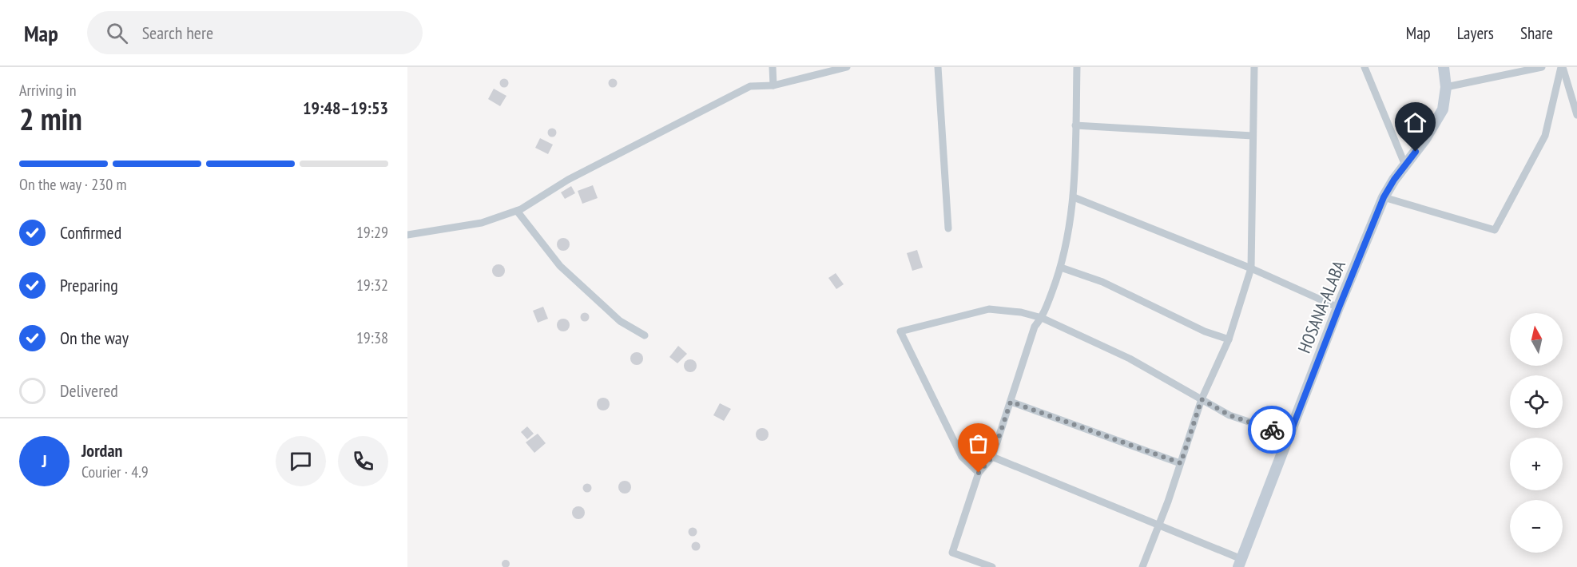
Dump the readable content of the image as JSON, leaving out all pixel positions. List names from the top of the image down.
{
  "streets": {
    "main road": ["HOSANA-ALABA"]
  },
  "north": "top",
  "page": {
    "header": "Map",
    "search": "Search here",
    "nav": ["Map", "Layers", "Share"],
    "heading": ["2 min", "Arriving in", "19:48–19:53"],
    "panel": ["Jordan", "Courier · 4.9"],
    "bar": "On the way · 230 m",
    "list": [
      ["Confirmed", "19:29"],
      ["Preparing", "19:32"],
      ["On the way", "19:38"],
      "Delivered"
    ],
    "map_buttons": ["+", "−"],
    "round": "J"
  }
}
